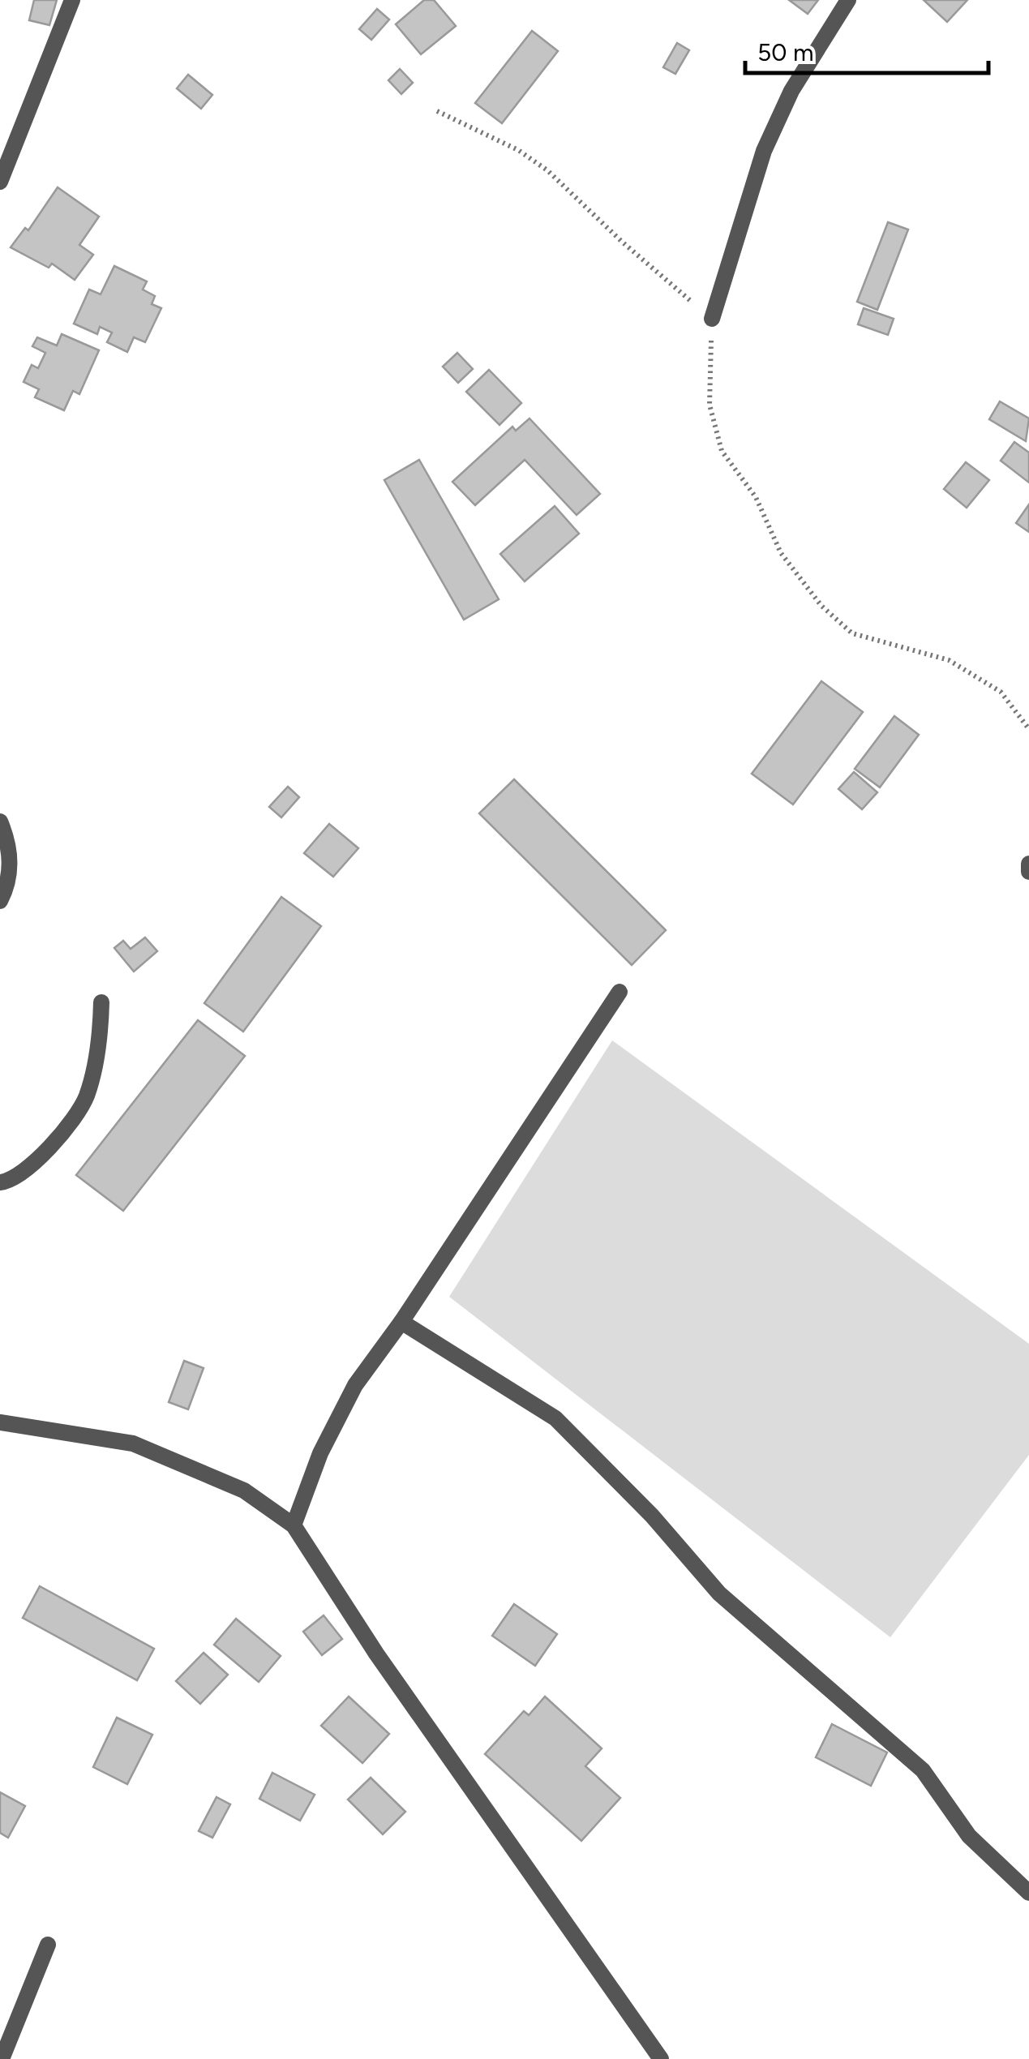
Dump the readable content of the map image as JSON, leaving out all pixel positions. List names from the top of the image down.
{
  "scale_bar": "50 m"
}
